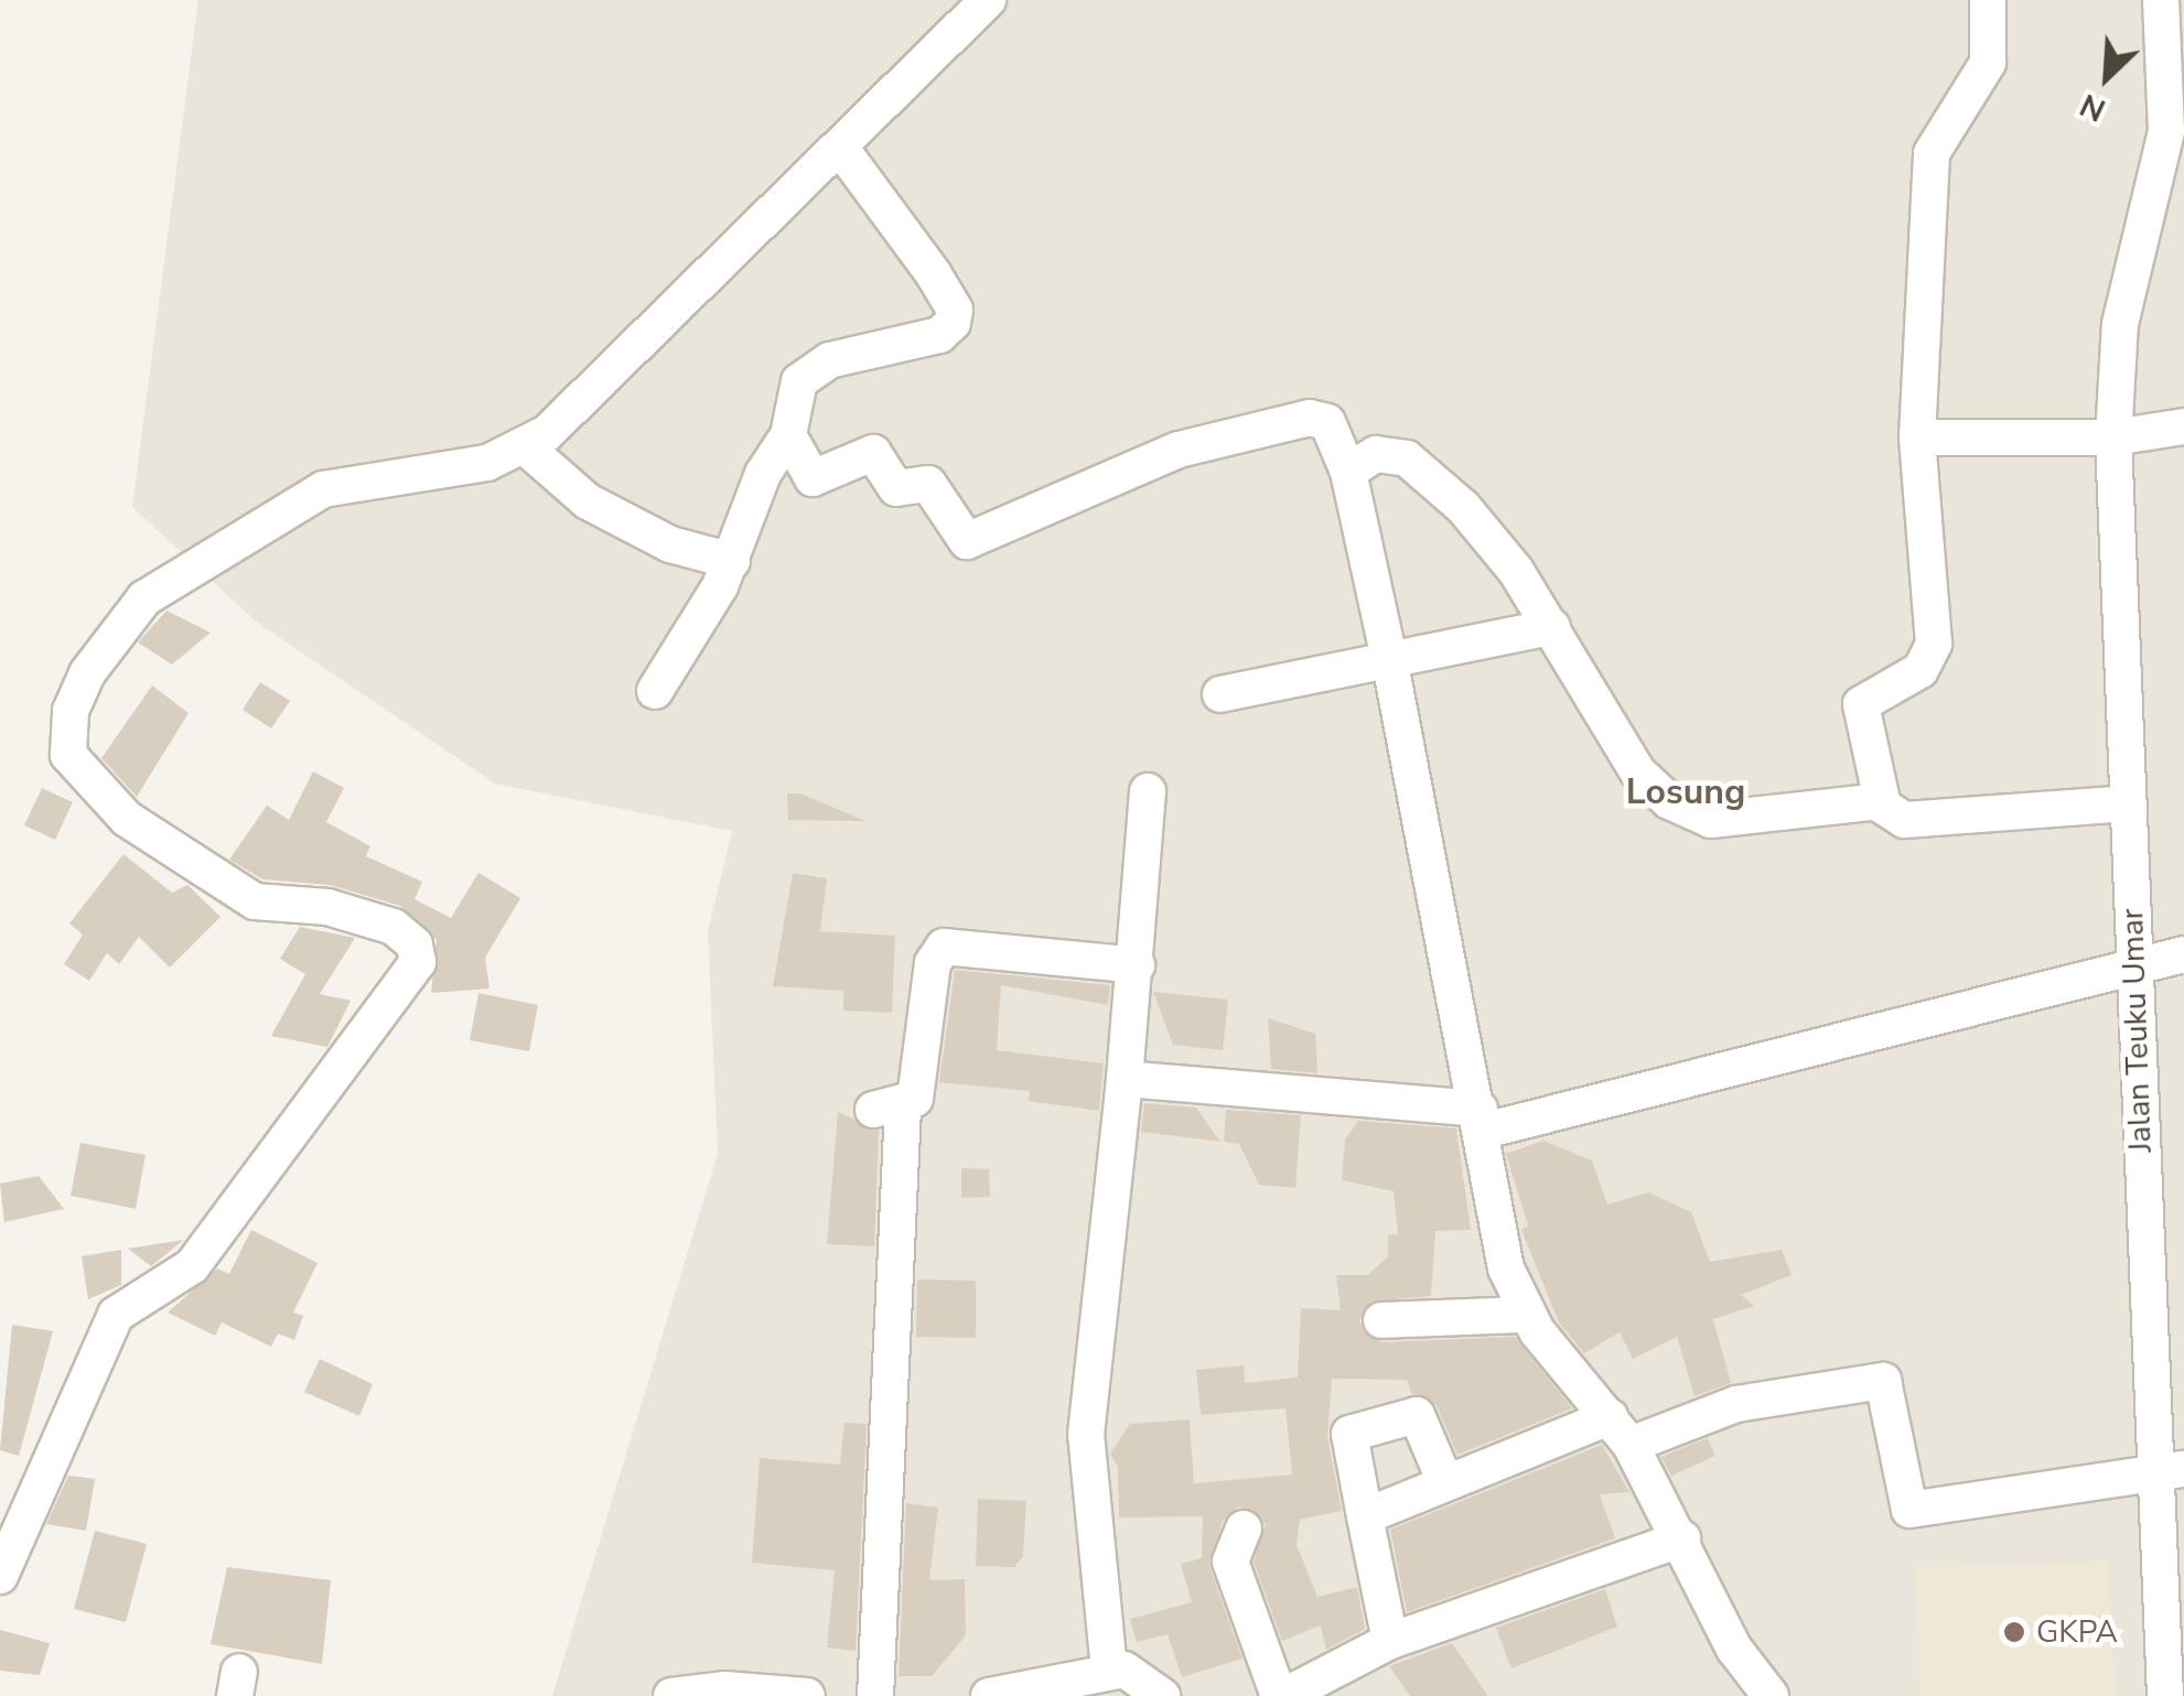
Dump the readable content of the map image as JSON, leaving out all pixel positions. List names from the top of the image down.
{
  "streets": {
    "street": ["Jalan Teuku Umar"]
  },
  "districts": ["Losung"],
  "places": ["GKPA"],
  "north": "bottom left"
}
